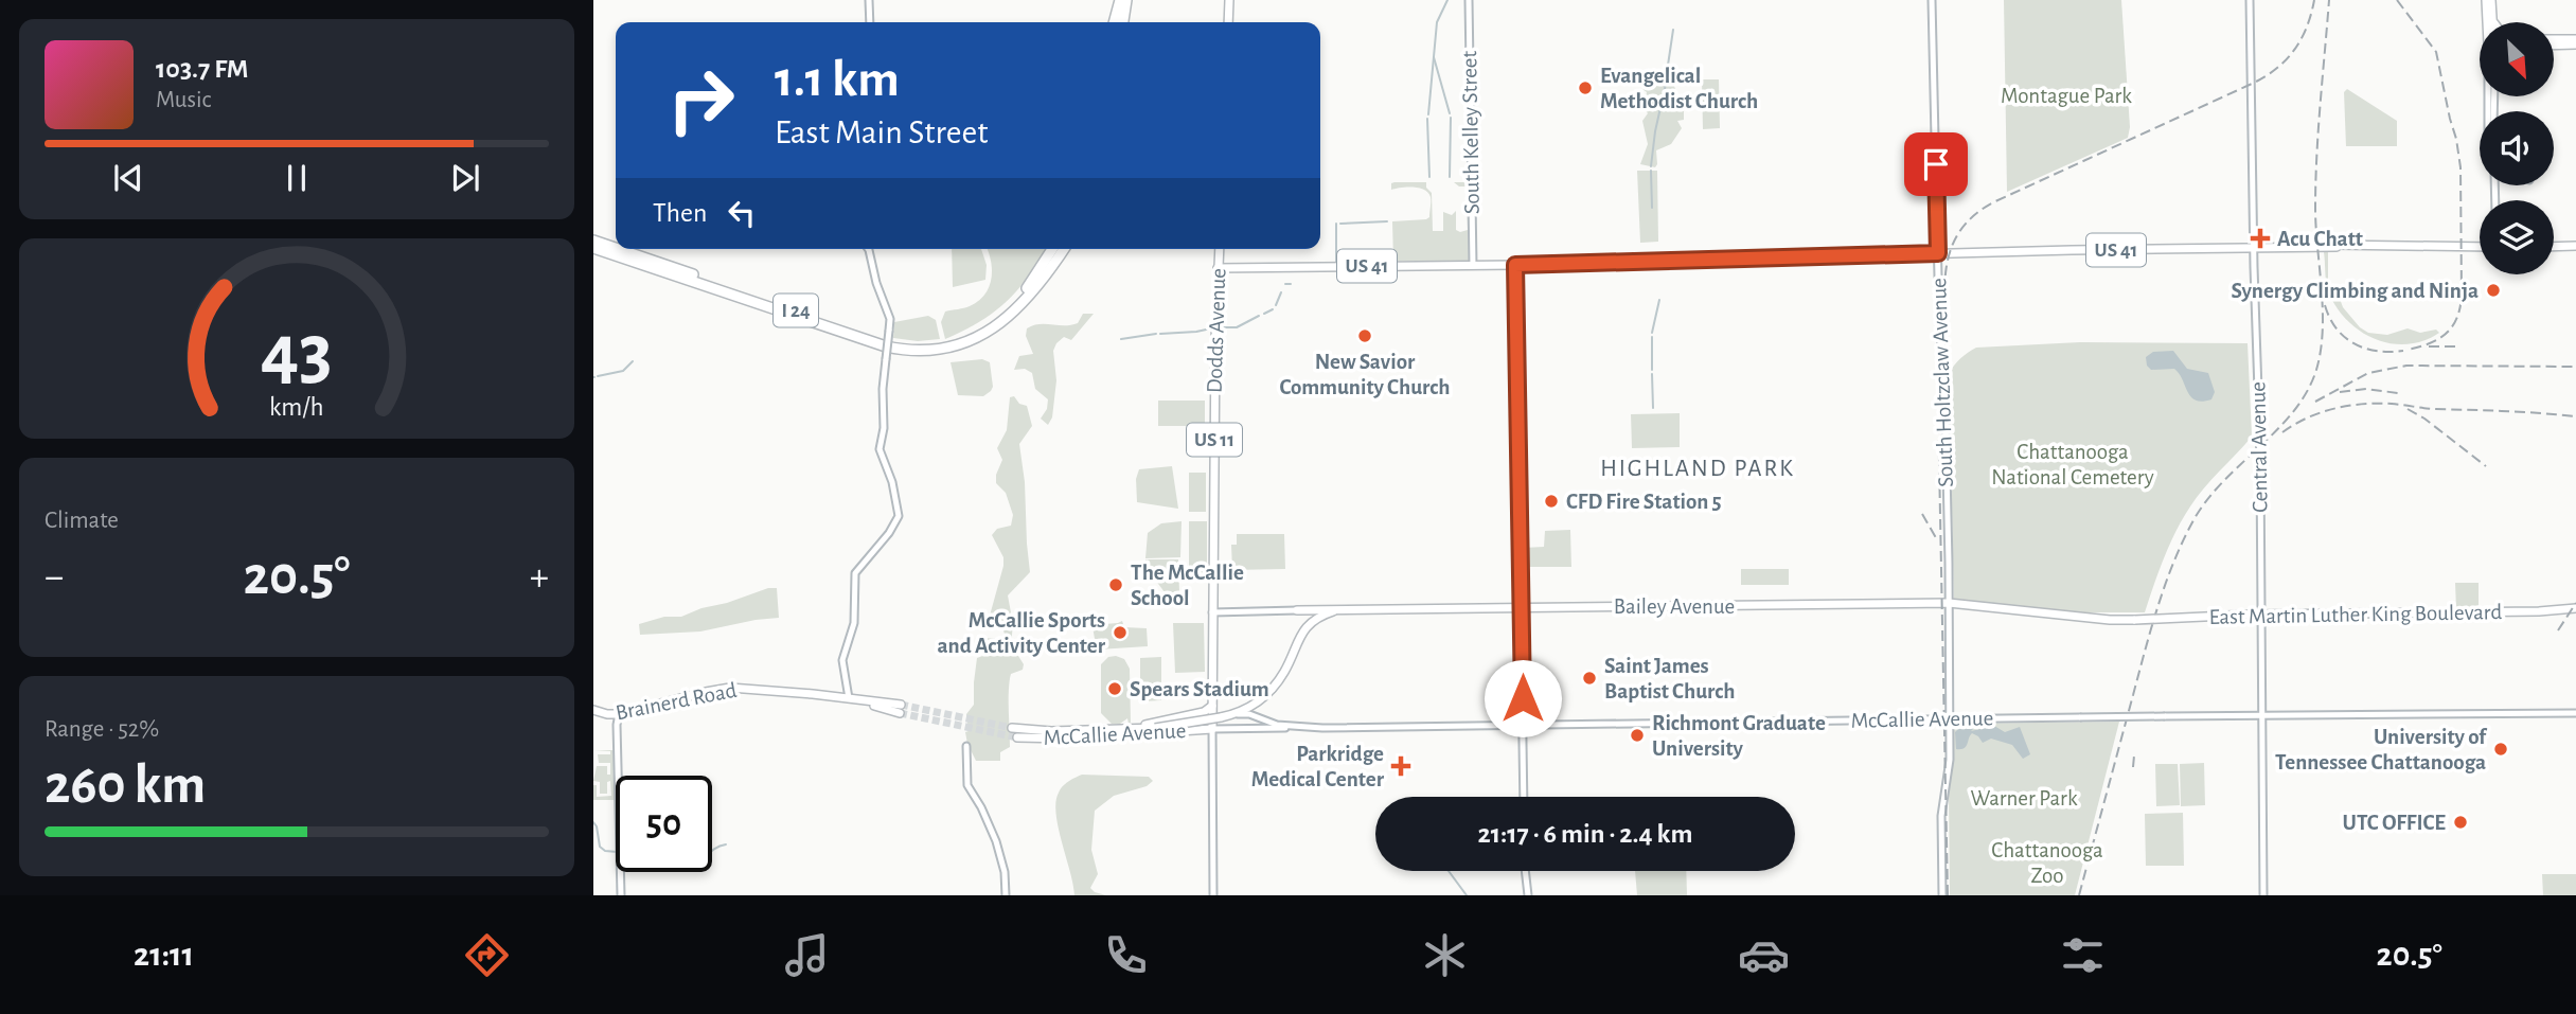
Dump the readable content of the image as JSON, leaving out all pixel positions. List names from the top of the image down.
{
  "streets": {
    "highway": ["I 24"],
    "main road": [
      "South Kelley Street",
      "US 41",
      "Dodds Avenue",
      "South Holtzclaw Avenue",
      "US 11",
      "Central Avenue",
      "Bailey Avenue",
      "East Martin Luther King Boulevard",
      "Brainerd Road",
      "McCallie Avenue"
    ]
  },
  "crossings": [
    ["South Kelley Street", "US 41"],
    ["US 41", "Dodds Avenue"],
    ["US 41", "South Holtzclaw Avenue"],
    ["US 41", "Central Avenue"],
    ["Dodds Avenue", "Bailey Avenue"],
    ["Dodds Avenue", "McCallie Avenue"],
    ["South Holtzclaw Avenue", "Bailey Avenue"],
    ["South Holtzclaw Avenue", "McCallie Avenue"],
    ["Central Avenue", "East Martin Luther King Boulevard"],
    ["Central Avenue", "McCallie Avenue"],
    ["Bailey Avenue", "East Martin Luther King Boulevard"]
  ],
  "districts": ["HIGHLAND PARK"],
  "parks": [
    "Montague Park",
    "Chattanooga National Cemetery",
    "Warner Park",
    "Chattanooga Zoo"
  ],
  "places": {
    "other": [
      "Evangelical Methodist Church",
      "Synergy Climbing and Ninja",
      "New Savior Community Church",
      "CFD Fire Station 5",
      "The McCallie School",
      "McCallie Sports and Activity Center",
      "Saint James Baptist Church",
      "Spears Stadium",
      "Richmont Graduate University",
      "University of Tennessee Chattanooga",
      "UTC OFFICE"
    ],
    "health": ["Acu Chatt", "Parkridge Medical Center"]
  },
  "north": "bottom right",
  "page": {
    "turn": ["1.1 km", "East Main Street"],
    "song": ["103.7 FM", "Music"],
    "then": "Then",
    "tile": [
      "Climate",
      ["Range · 52%", "260 km"]
    ],
    "heat": ["−", "20.5°", "+"],
    "limit": "50",
    "trip": "21:17 · 6 min · 2.4 km",
    "tabs": ["21:11", "20.5°"],
    "gauge": ["43", "km/h"]
  }
}
